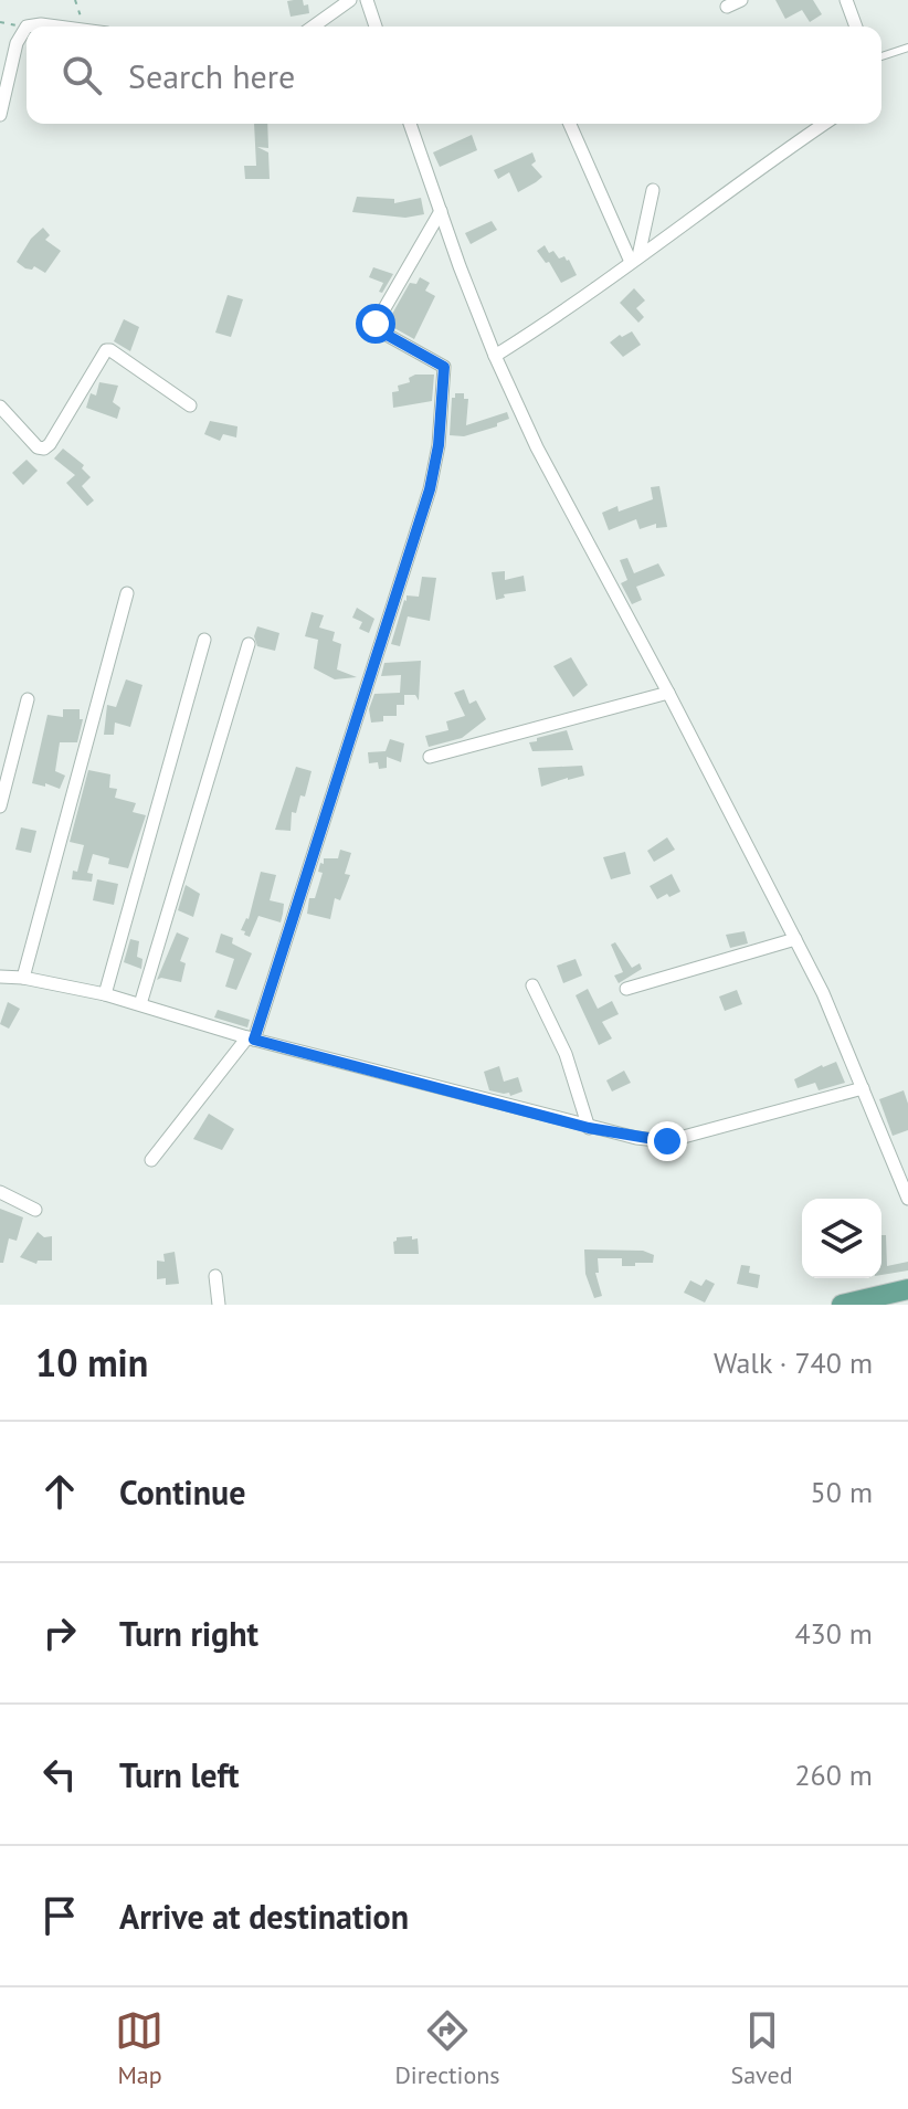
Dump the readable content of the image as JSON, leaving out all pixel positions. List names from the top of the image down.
{
  "page": {
    "search": "Search here",
    "heading": ["10 min", "Walk · 740 m"],
    "list": [
      ["Continue", "50 m"],
      ["Turn right", "430 m"],
      ["Turn left", "260 m"],
      "Arrive at destination"
    ],
    "nav": ["Map", "Directions", "Saved"]
  }
}
